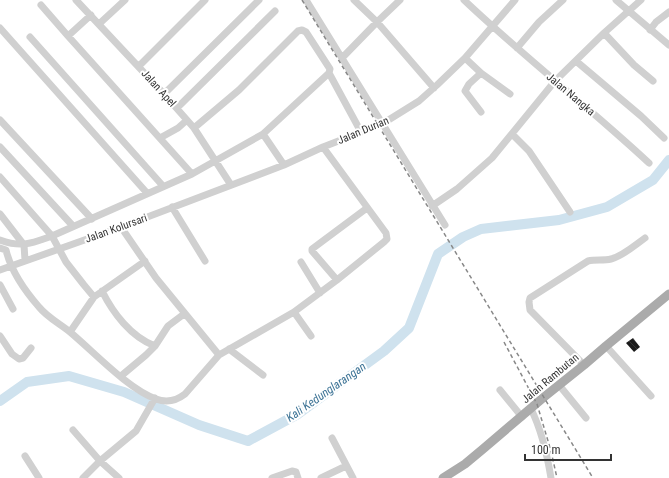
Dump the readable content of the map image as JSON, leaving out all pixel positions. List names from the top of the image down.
{
  "streets": {
    "main road": ["Jalan Rambutan"],
    "street": [
      "Jalan Apel",
      "Jalan Nangka",
      "Jalan Durian",
      "Jalan Kolursari"
    ]
  },
  "crossings": [
    ["Jalan Apel", "Jalan Durian"],
    ["Jalan Apel", "Jalan Kolursari"],
    ["Jalan Nangka", "Jalan Durian"],
    ["Jalan Durian", "Jalan Kolursari"]
  ],
  "water": ["Kali Kedunglarangan"],
  "scale_bar": "100 m"
}
